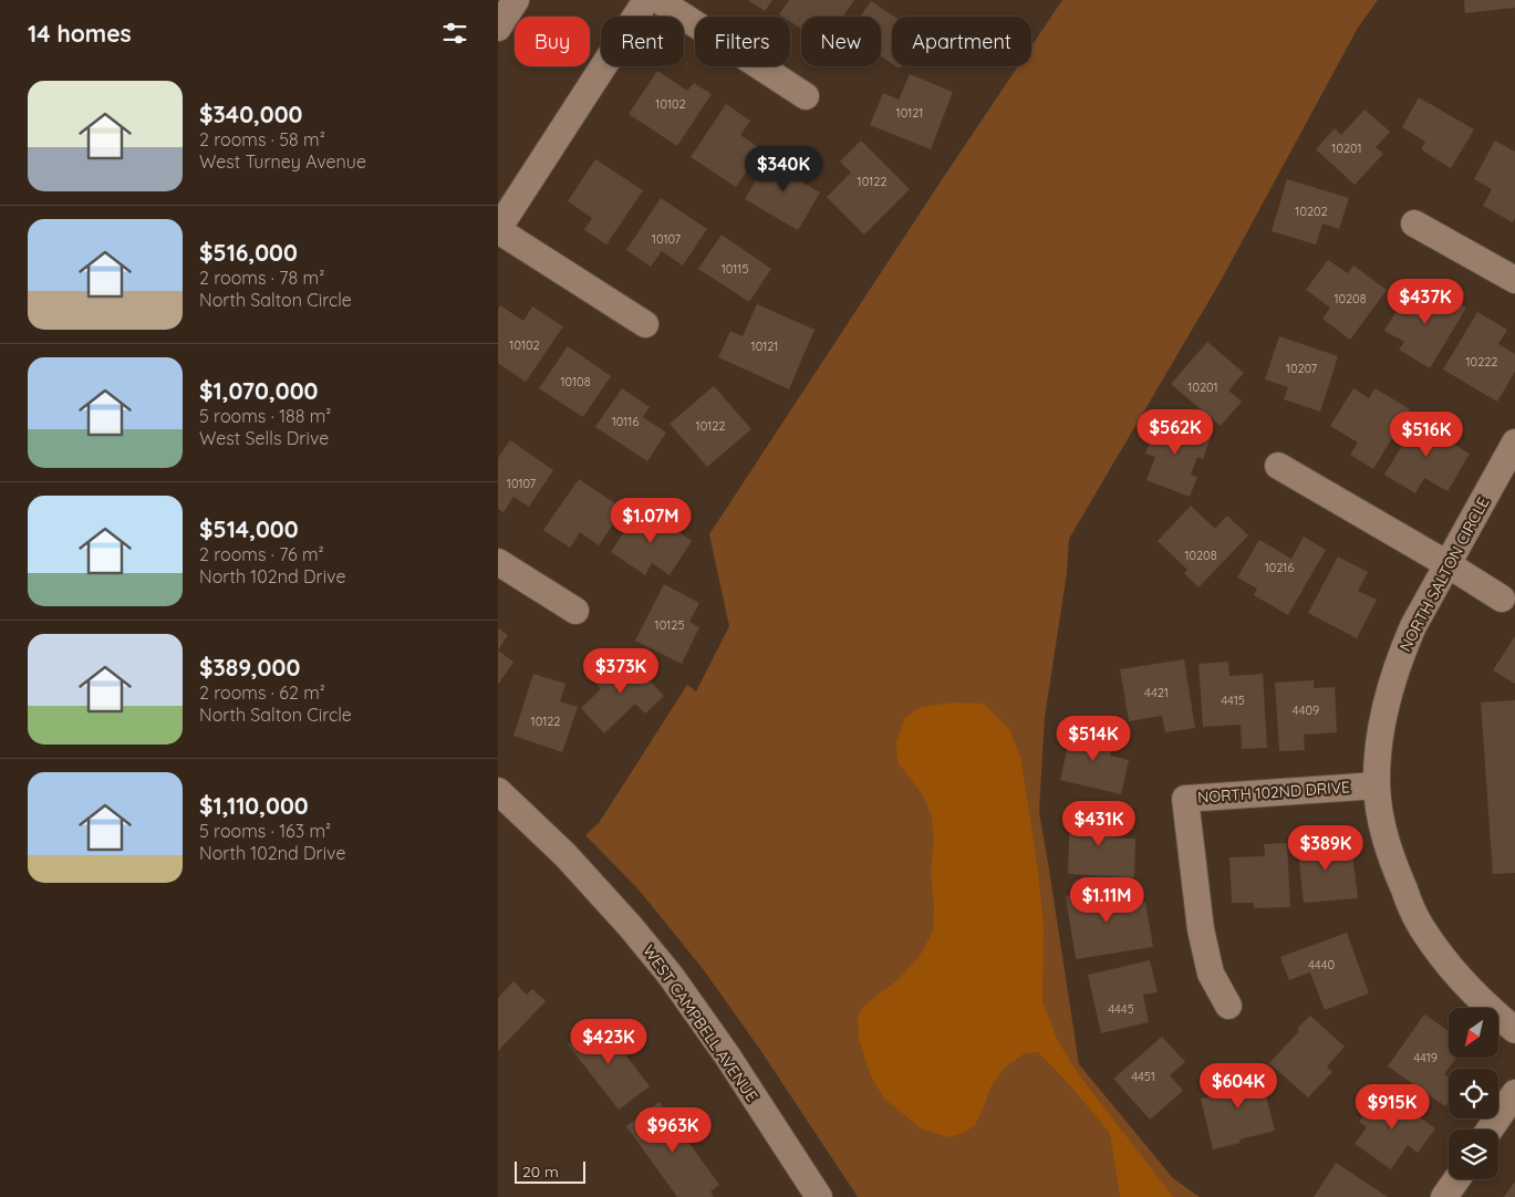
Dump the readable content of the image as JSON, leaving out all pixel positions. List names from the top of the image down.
{
  "streets": {
    "street": ["NORTH SALTON CIRCLE", "NORTH 102ND DRIVE", "WEST CAMPBELL AVENUE"]
  },
  "crossings": [
    ["NORTH SALTON CIRCLE", "NORTH 102ND DRIVE"]
  ],
  "house_numbers": [
    "10102",
    "10121",
    "10201",
    "10122",
    "10202",
    "10107",
    "10115",
    "10208",
    "10102",
    "10121",
    "10222",
    "10207",
    "10108",
    "10201",
    "10116",
    "10122",
    "10107",
    "10208",
    "10216",
    "10125",
    "4421",
    "4415",
    "4409",
    "10122",
    "4440",
    "4445",
    "4419",
    "4451"
  ],
  "scale_bar": "20 m",
  "north": "bottom left",
  "page": {
    "heading": "14 homes",
    "chip": [
      "Buy",
      "Rent",
      "Filters",
      "New",
      "Apartment"
    ],
    "list": [
      {
        "name": "$340,000",
        "note": "2 rooms · 58 m² · West Turney Avenue"
      },
      {
        "name": "$516,000",
        "note": "2 rooms · 78 m² · North Salton Circle"
      },
      {
        "name": "$1,070,000",
        "note": "5 rooms · 188 m² · West Sells Drive"
      },
      {
        "name": "$514,000",
        "note": "2 rooms · 76 m² · North 102nd Drive"
      },
      {
        "name": "$389,000",
        "note": "2 rooms · 62 m² · North Salton Circle"
      },
      {
        "name": "$1,110,000",
        "note": "5 rooms · 163 m² · North 102nd Drive"
      }
    ],
    "price": [
      "$340K",
      "$437K",
      "$562K",
      "$516K",
      "$1.07M",
      "$373K",
      "$514K",
      "$431K",
      "$389K",
      "$1.11M",
      "$423K",
      "$604K",
      "$915K",
      "$963K"
    ],
    "scale": "20 m"
  }
}
